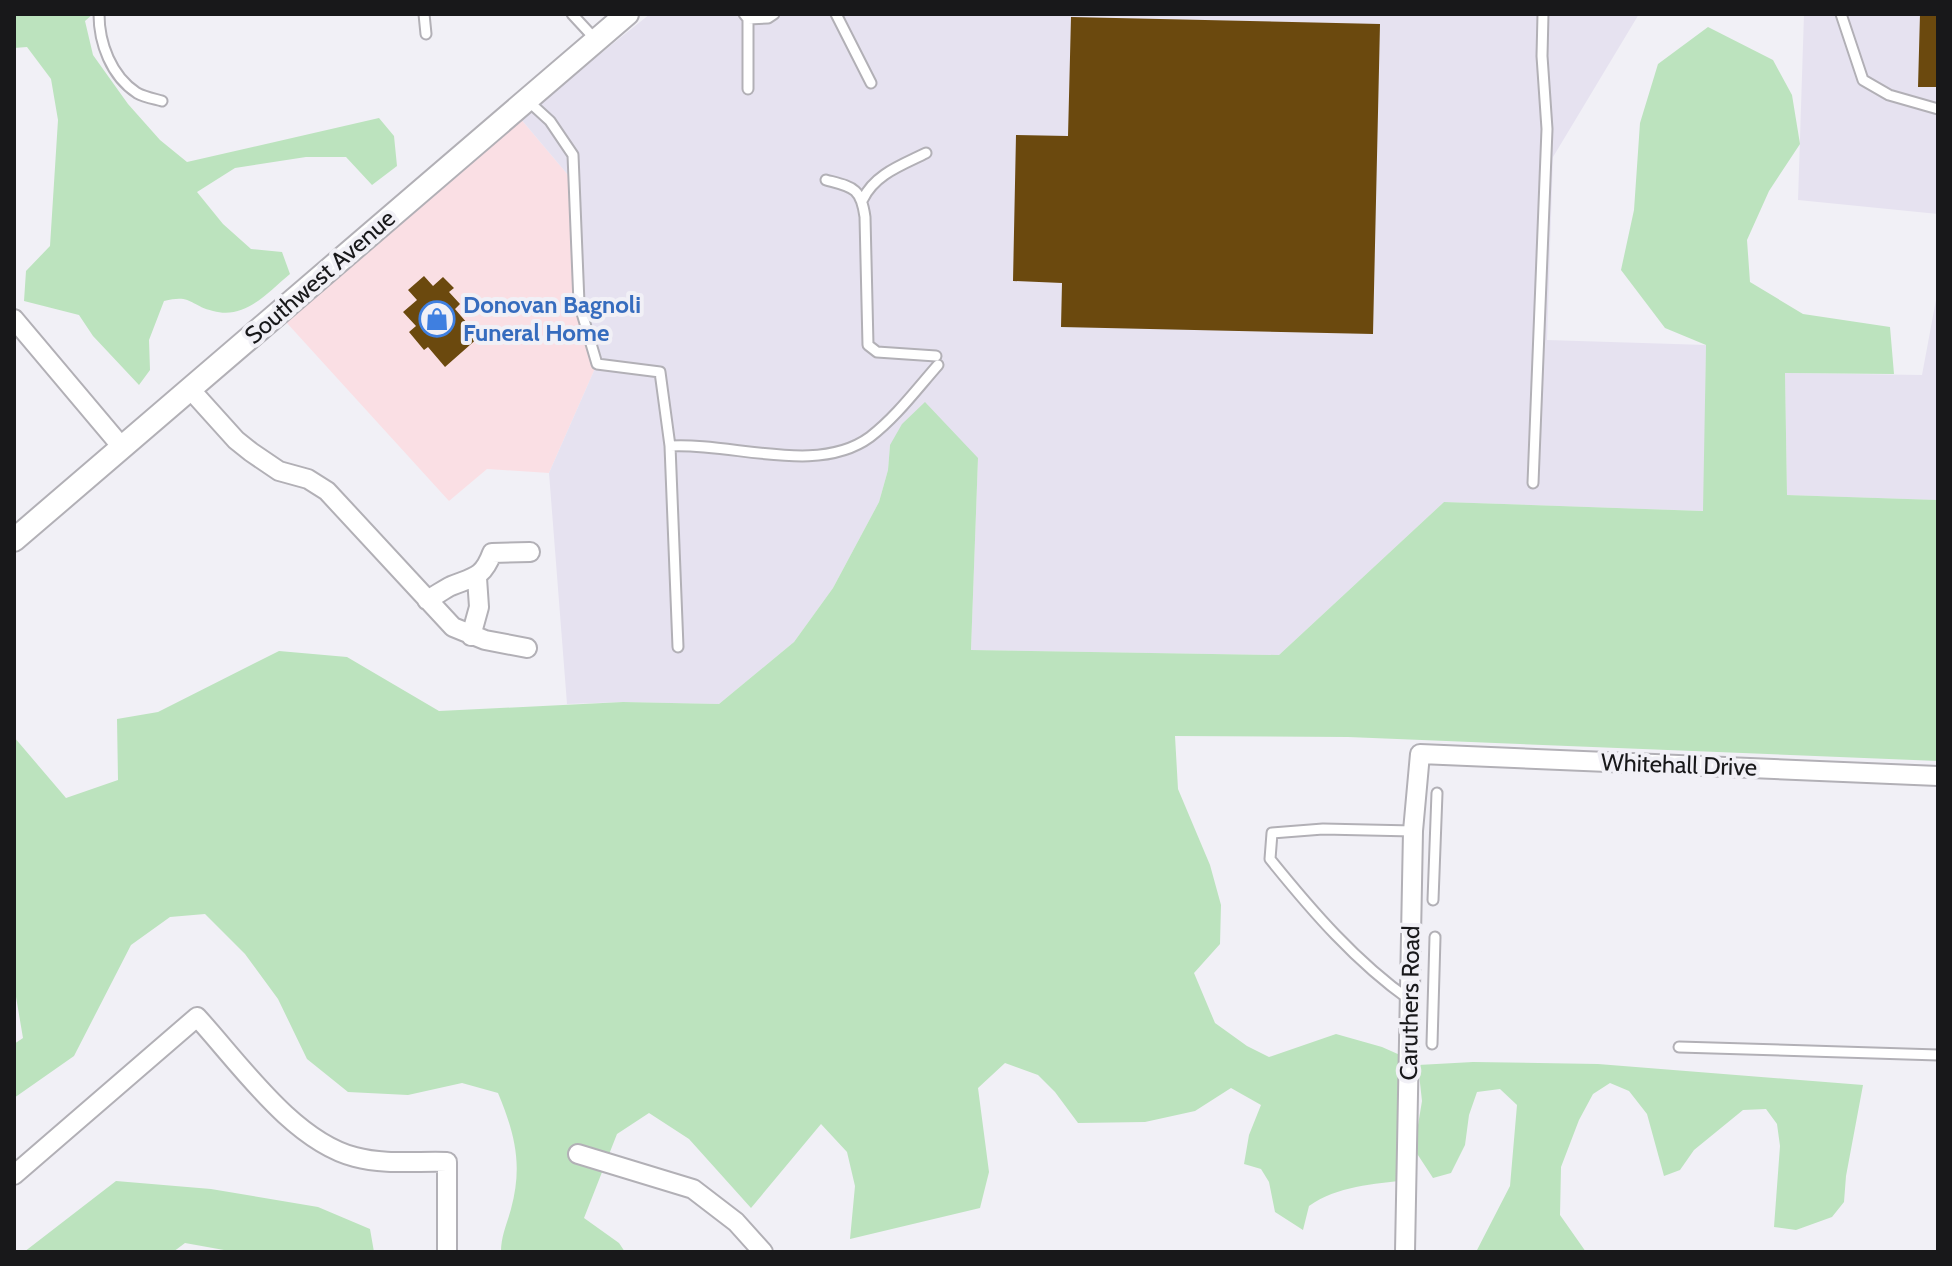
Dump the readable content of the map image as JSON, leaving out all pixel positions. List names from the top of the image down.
{
  "streets": {
    "street": ["Southwest Avenue", "Whitehall Drive", "Caruthers Road"]
  },
  "crossings": [
    ["Whitehall Drive", "Caruthers Road"]
  ],
  "places": {
    "shop": ["Donovan Bagnoli Funeral Home"]
  }
}
